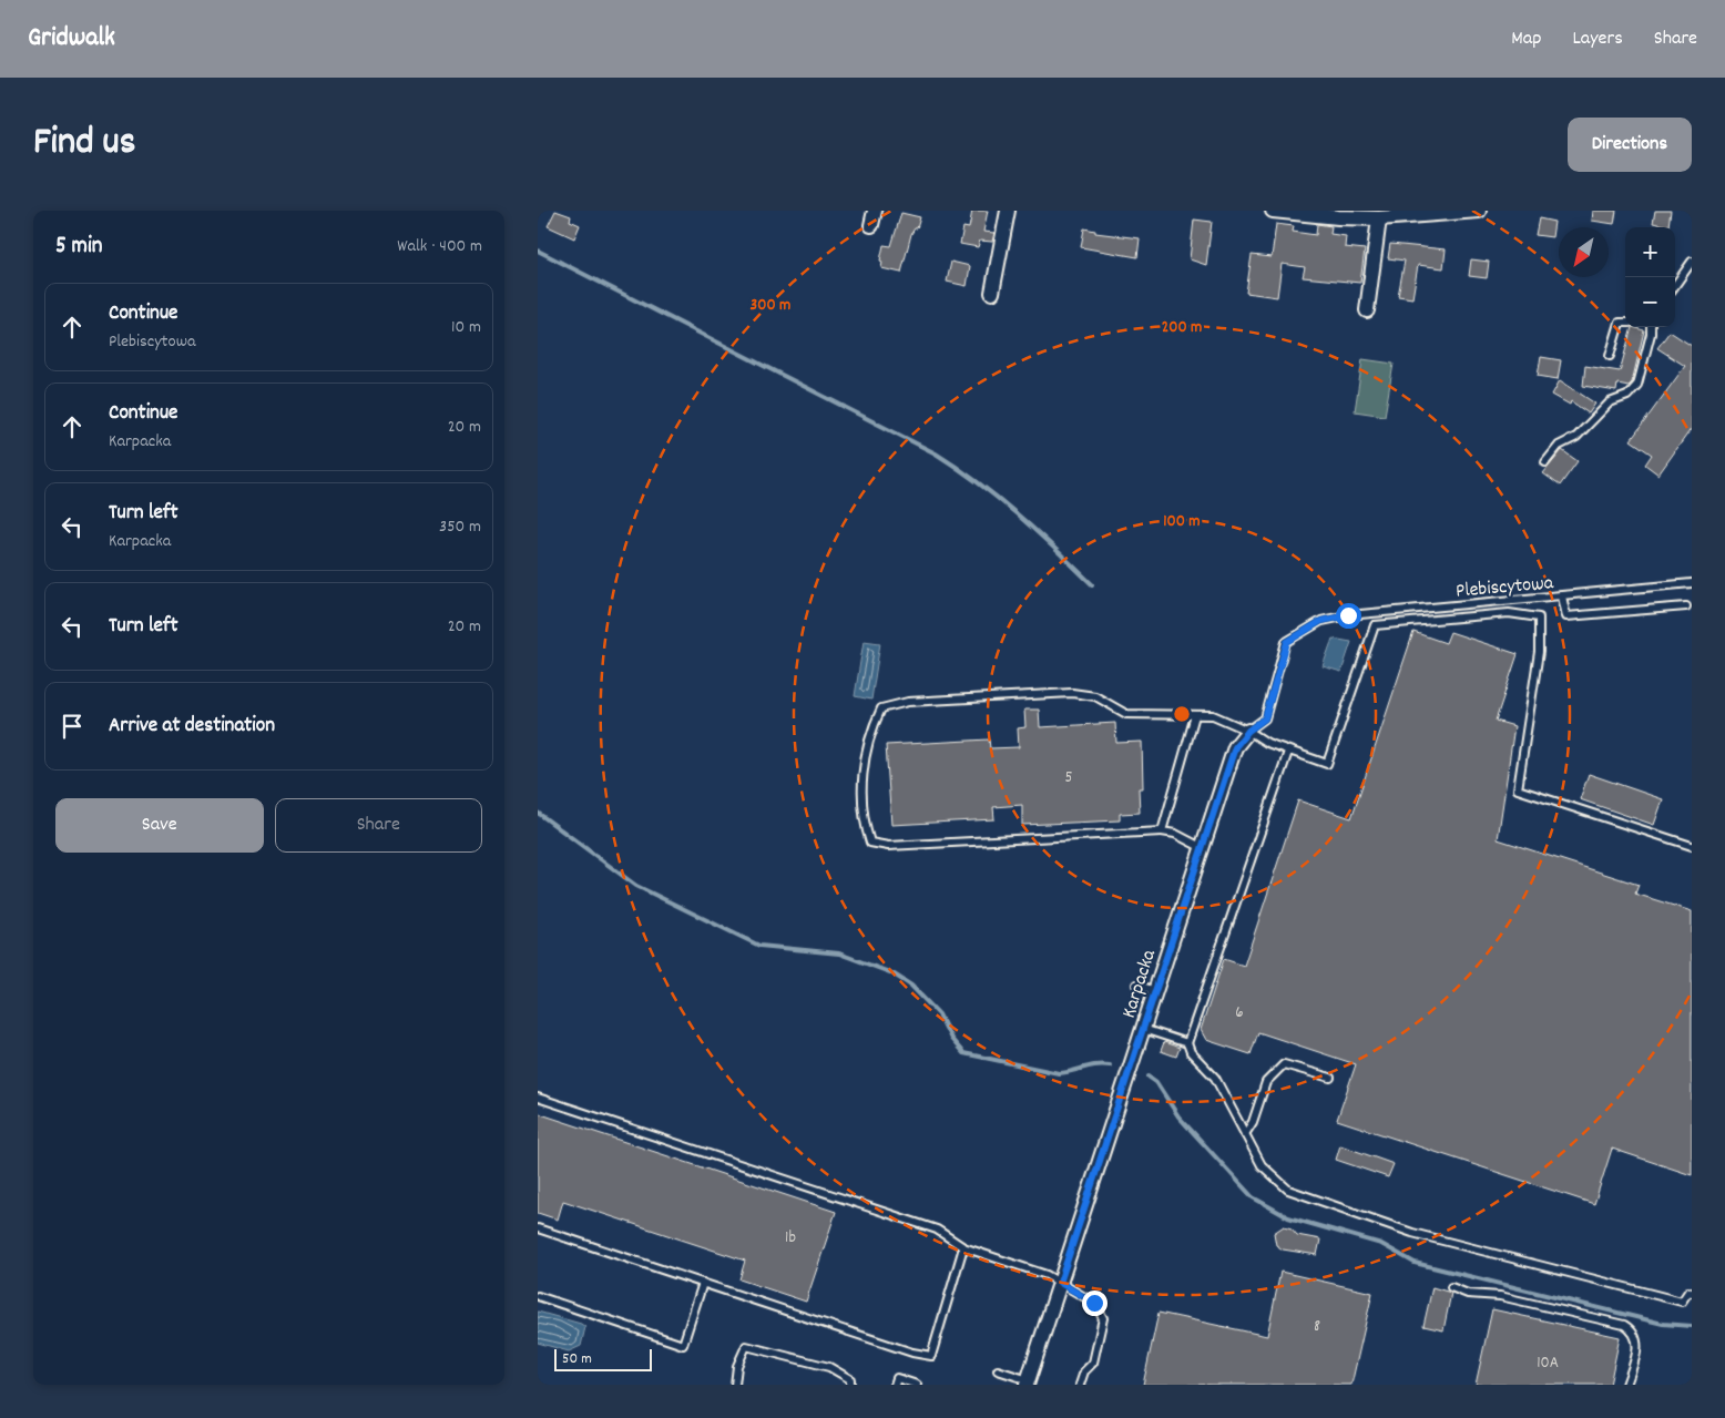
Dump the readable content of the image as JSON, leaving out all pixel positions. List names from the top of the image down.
{
  "streets": {
    "street": ["Karpacka"],
    "lane": ["Plebiscytowa"]
  },
  "crossings": [
    ["Plebiscytowa", "Karpacka"]
  ],
  "house_numbers": [
    "5",
    "6",
    "1b",
    "8",
    "10A"
  ],
  "scale_bar": "50 m",
  "north": "bottom left",
  "page": {
    "header": "Gridwalk",
    "nav": ["Map", "Layers", "Share"],
    "title": "Find us",
    "buttons": [
      "Directions",
      ["Save", "Share"]
    ],
    "heading": ["5 min", "Walk · 400 m"],
    "map_buttons": ["+", "−"],
    "list": [
      ["Continue", "Plebiscytowa", "10 m"],
      ["Continue", "Karpacka", "20 m"],
      ["Turn left", "Karpacka", "350 m"],
      ["Turn left", "20 m"],
      "Arrive at destination"
    ],
    "scale": "50 m"
  },
  "rings": ["300 m", "200 m", "100 m"]
}
